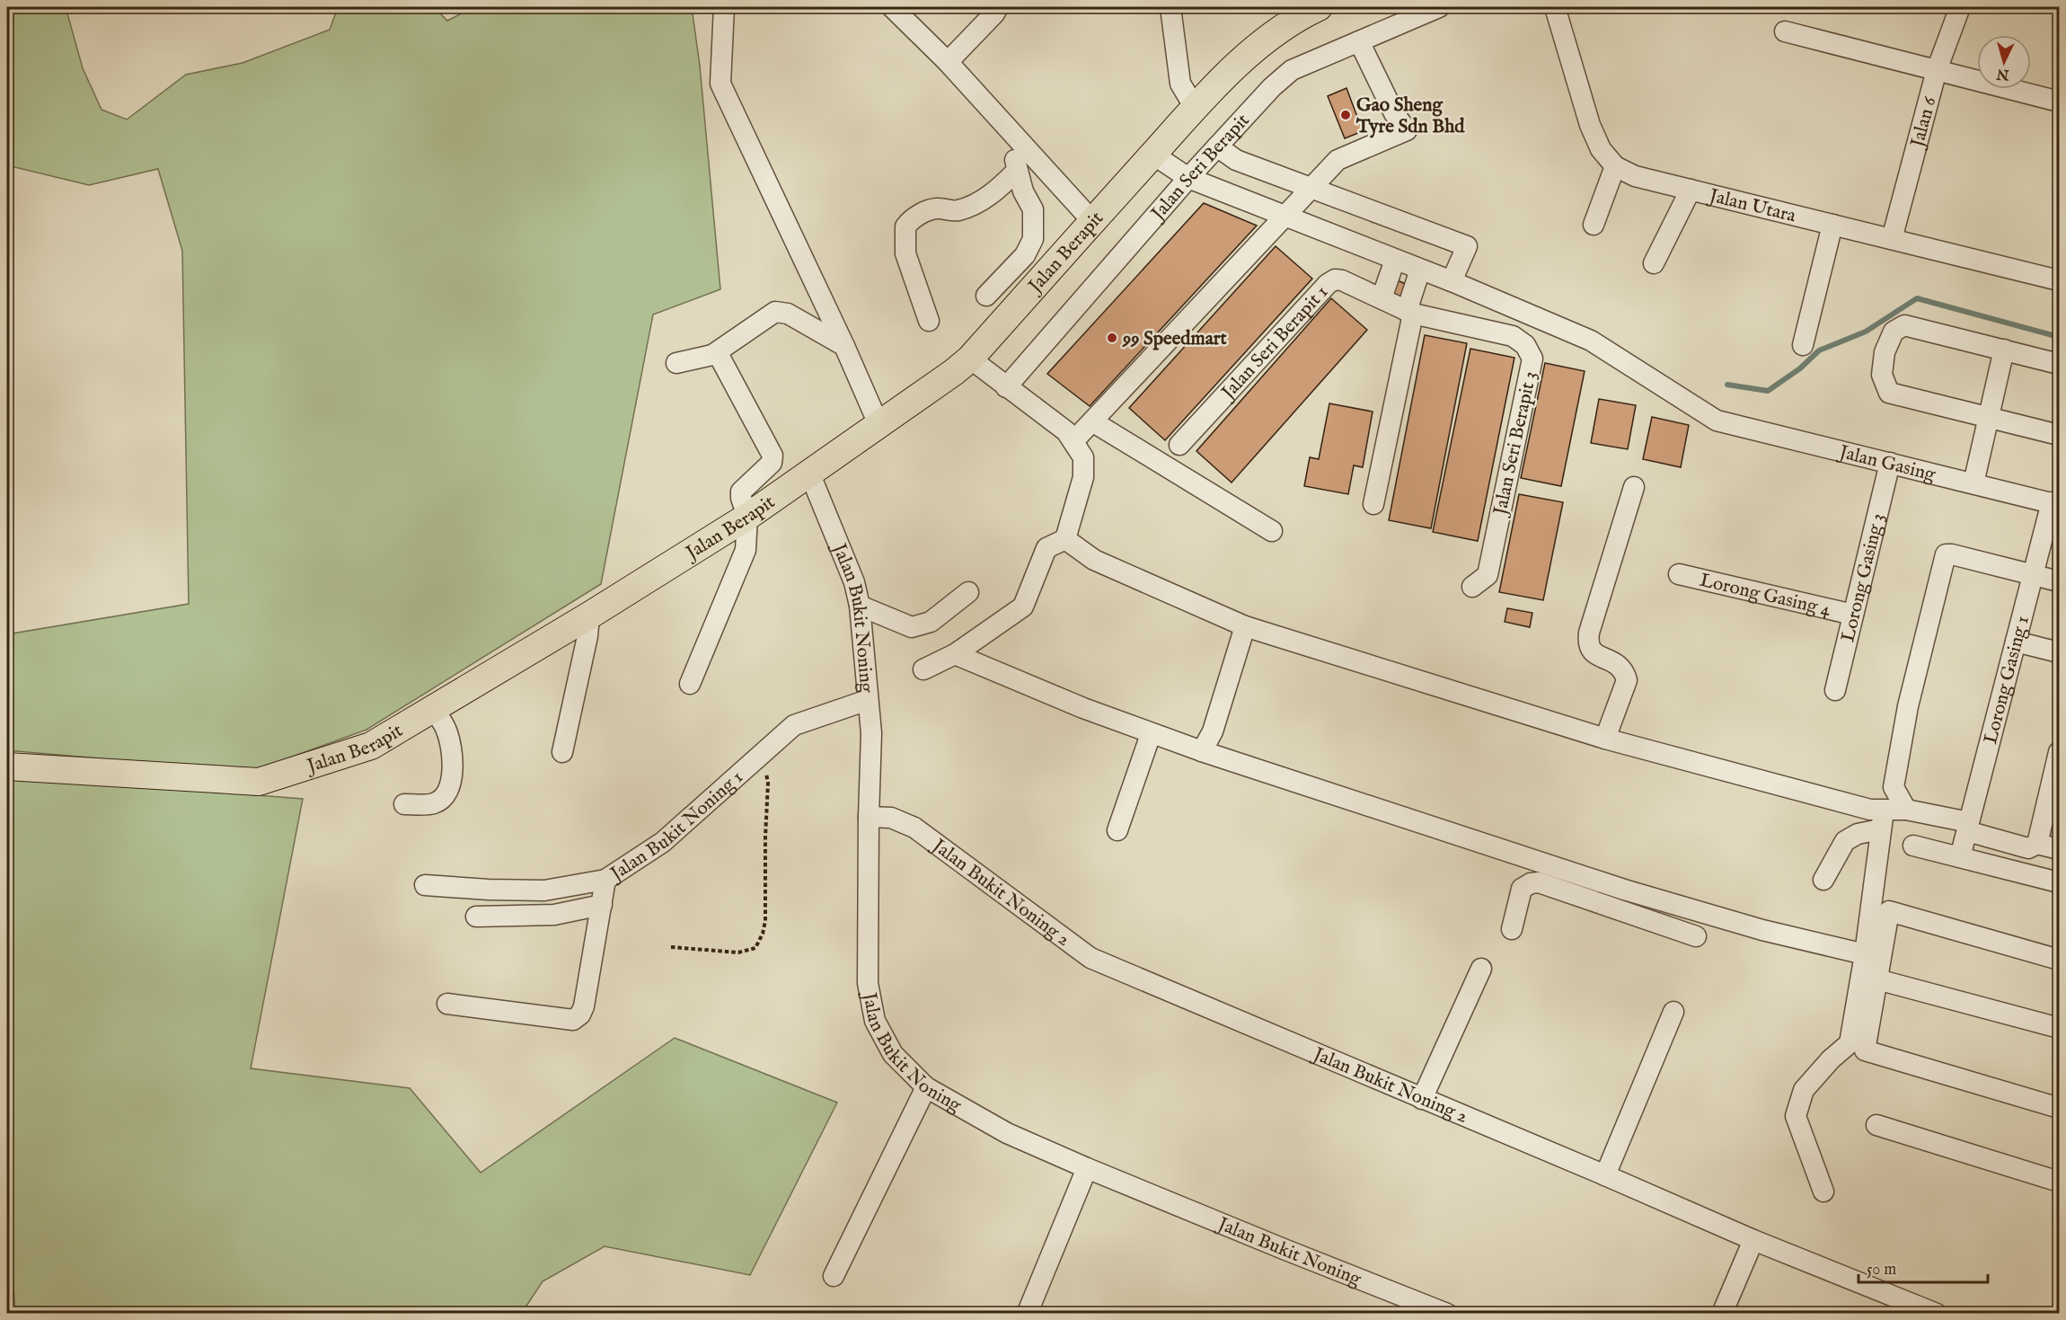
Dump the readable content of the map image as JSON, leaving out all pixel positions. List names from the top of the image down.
{
  "streets": {
    "main road": ["Jalan Berapit"],
    "street": [
      "Jalan 6",
      "Jalan Seri Berapit",
      "Jalan Utara",
      "Jalan Seri Berapit 1",
      "Jalan Seri Berapit 3",
      "Jalan Gasing",
      "Lorong Gasing 3",
      "Lorong Gasing 4",
      "Jalan Bukit Noning",
      "Lorong Gasing 1",
      "Jalan Bukit Noning 1",
      "Jalan Bukit Noning 2"
    ]
  },
  "crossings": [
    ["Jalan 6", "Jalan Utara"],
    ["Jalan Seri Berapit", "Jalan Gasing"],
    ["Jalan Berapit", "Jalan Gasing"],
    ["Jalan Berapit", "Jalan Bukit Noning"],
    ["Jalan Seri Berapit 1", "Jalan Seri Berapit 3"],
    ["Jalan Gasing", "Lorong Gasing 3"],
    ["Jalan Gasing", "Lorong Gasing 1"],
    ["Lorong Gasing 3", "Lorong Gasing 4"],
    ["Jalan Bukit Noning", "Jalan Bukit Noning 1"],
    ["Jalan Bukit Noning", "Jalan Bukit Noning 2"]
  ],
  "places": ["Gao Sheng Tyre Sdn Bhd", "99 Speedmart"],
  "scale_bar": "50 m",
  "north": "bottom"
}
